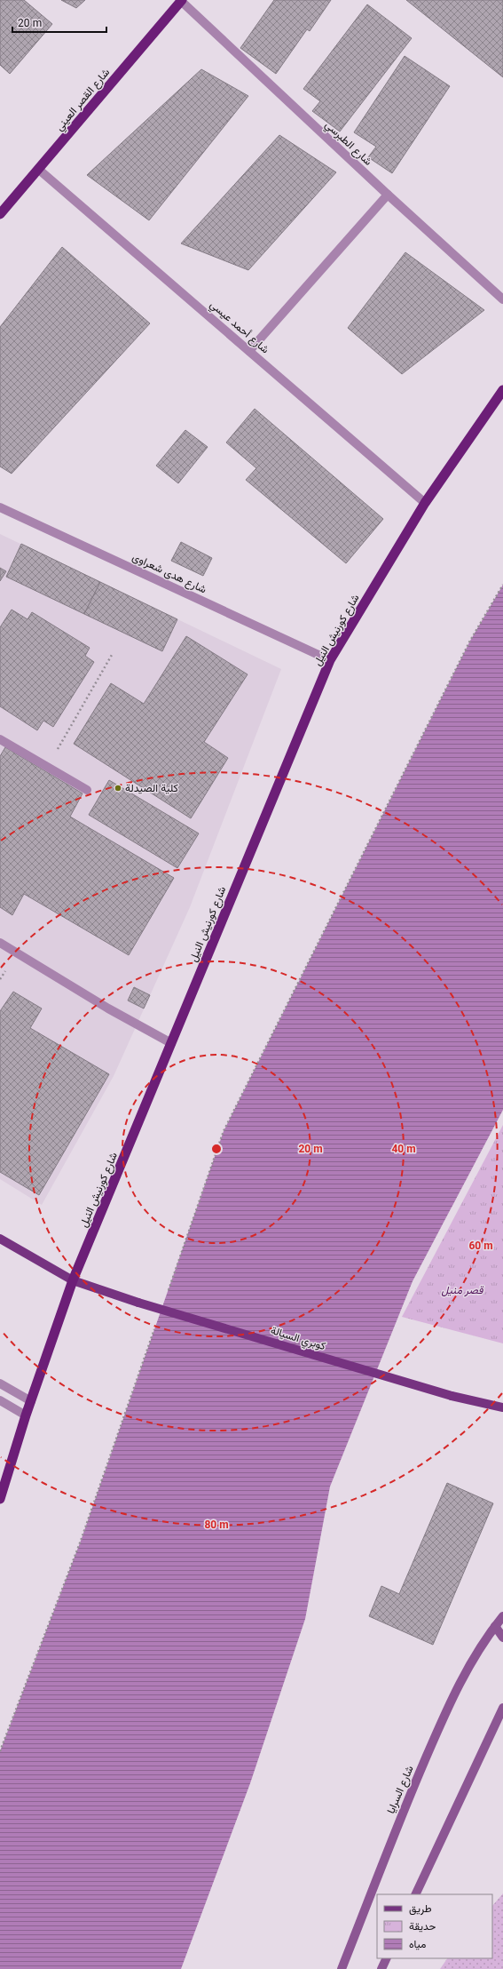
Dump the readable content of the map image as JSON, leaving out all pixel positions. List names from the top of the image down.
{
  "streets": {
    "highway": ["شارع القصر العيني", "شارع كورنيش النيل"],
    "main road": ["كوبري السيالة", "شارع السرايا"],
    "street": ["شارع الطبرسي", "شارع أحمد عيسي", "شارع هدى شعراوى"]
  },
  "crossings": [
    ["شارع القصر العيني", "شارع الطبرسي"],
    ["شارع القصر العيني", "شارع أحمد عيسي"],
    ["شارع أحمد عيسي", "شارع كورنيش النيل"],
    ["شارع هدى شعراوى", "شارع كورنيش النيل"],
    ["شارع كورنيش النيل", "كوبري السيالة"]
  ],
  "parks": ["قصر منيل"],
  "places": ["كلية الصيدلة"],
  "legend": ["طريق", "حديقة", "مياه"],
  "scale_bar": "20 m",
  "rings": [
    "20 m",
    "40 m",
    "60 m",
    "80 m"
  ]
}
